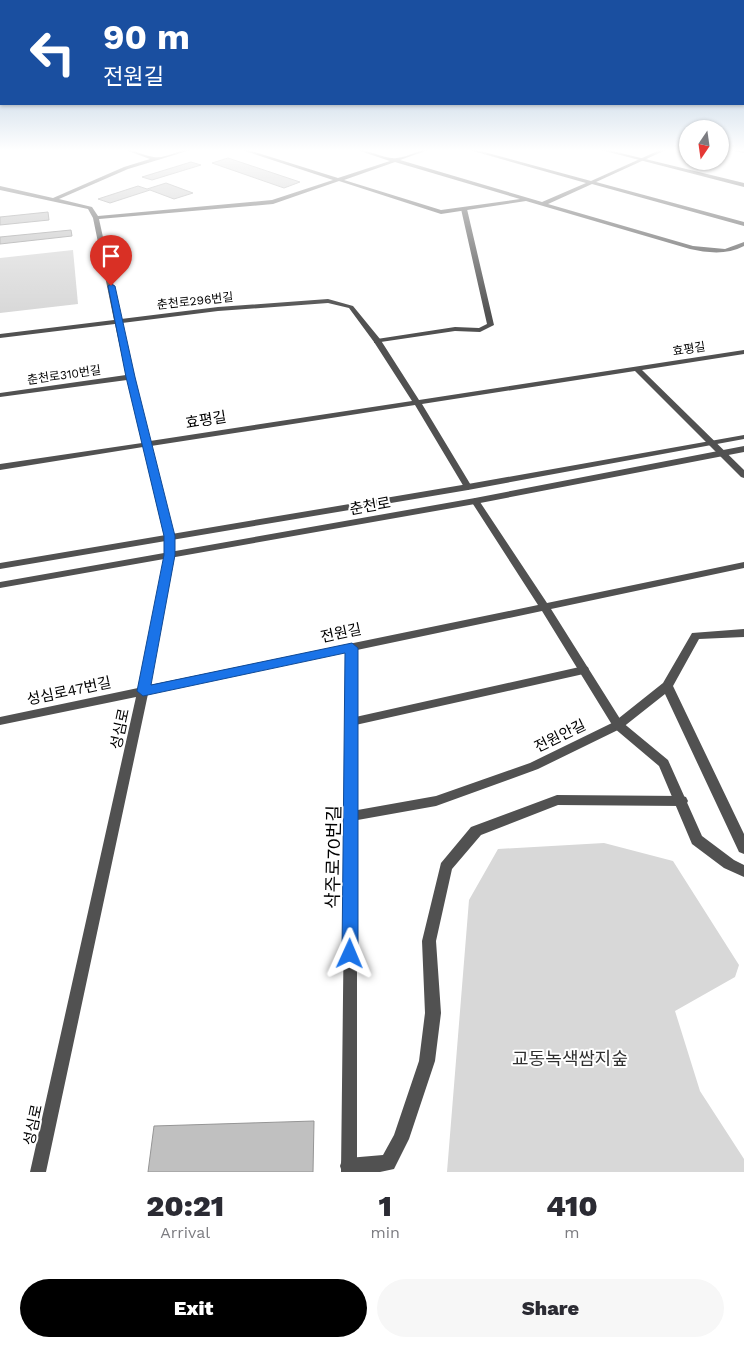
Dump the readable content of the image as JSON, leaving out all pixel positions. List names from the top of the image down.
{
  "streets": {
    "street": [
      "춘천로296번길",
      "효평길",
      "춘천로310번길",
      "춘천로",
      "전원길",
      "성심로47번길",
      "성심로",
      "전원안길",
      "삭주로70번길"
    ]
  },
  "crossings": [
    ["춘천로296번길", "성심로"],
    ["효평길", "성심로"],
    ["춘천로310번길", "성심로"],
    ["춘천로", "성심로"],
    ["전원길", "성심로47번길"],
    ["전원길", "성심로"],
    ["전원길", "삭주로70번길"],
    ["성심로47번길", "성심로"],
    ["전원안길", "삭주로70번길"]
  ],
  "parks": ["교동녹색쌈지숲"],
  "north": "bottom",
  "page": {
    "turn": ["90 m", "전원길"],
    "eta": [
      "20:21",
      "Arrival",
      "1",
      "min",
      "410",
      "m"
    ],
    "buttons": ["Exit", "Share"]
  }
}
